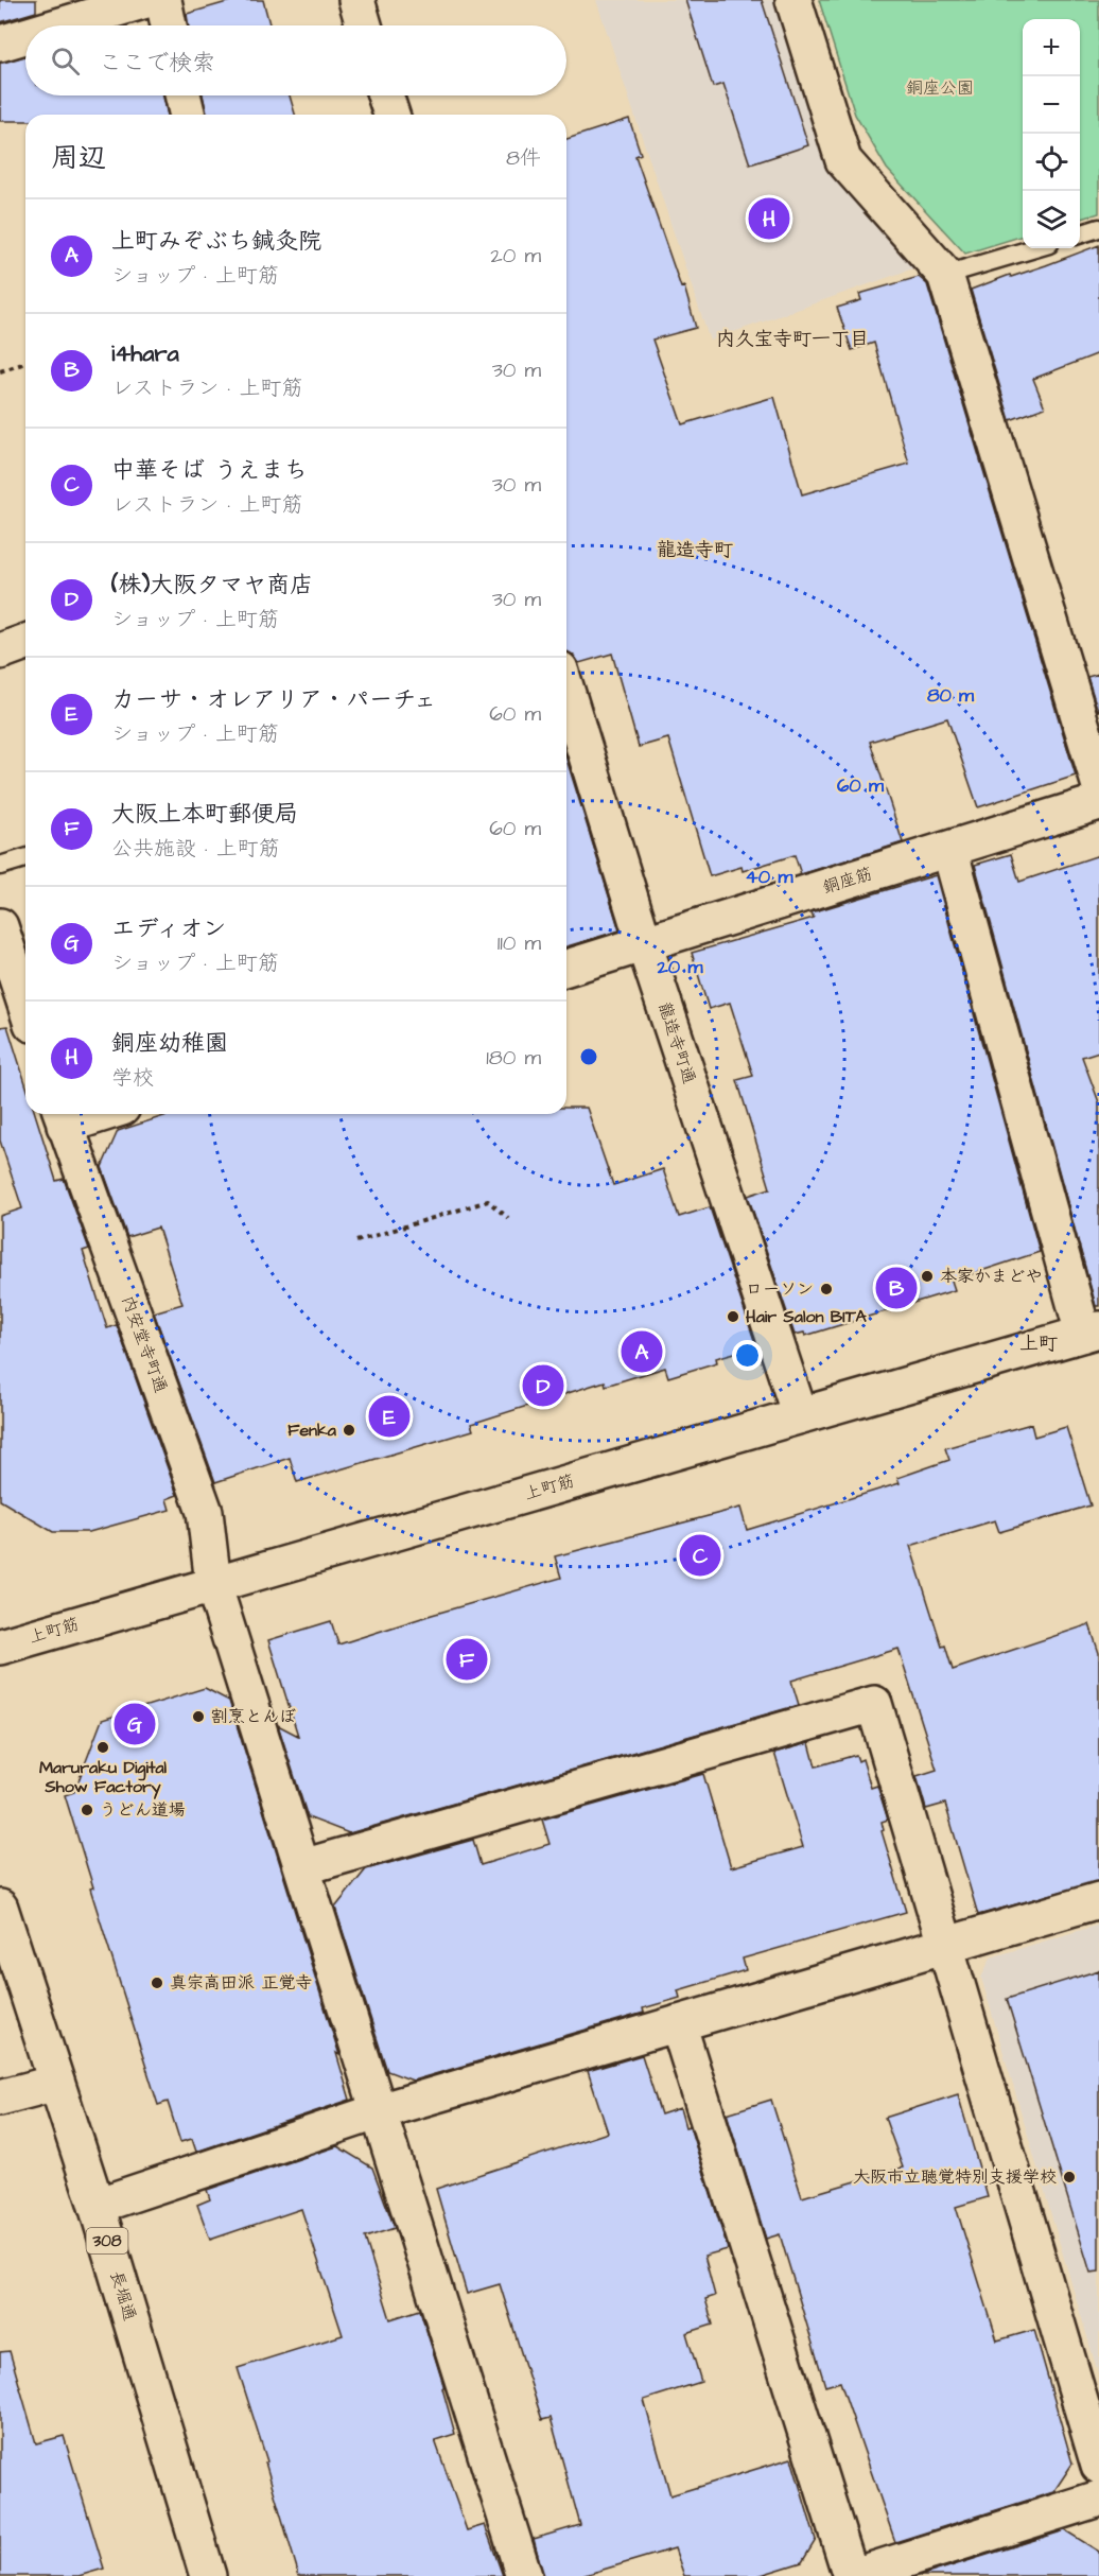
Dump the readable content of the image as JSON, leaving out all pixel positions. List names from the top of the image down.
{
  "streets": {
    "main road": [
      "銅座筋",
      "龍造寺町通",
      "内安堂寺町通",
      "上町筋",
      "308",
      "長堀通"
    ]
  },
  "crossings": [
    ["銅座筋", "龍造寺町通"],
    ["龍造寺町通", "上町筋"],
    ["内安堂寺町通", "上町筋"]
  ],
  "districts": ["内久宝寺町一丁目", "龍造寺町", "上町"],
  "parks": ["銅座公園"],
  "places": [
    "本家かまどや",
    "ローソン",
    "Hair Salon BITA",
    "Fenka",
    "割烹とんぼ",
    "Maruraku Digital Show Factory",
    "うどん道場",
    "真宗高田派 正覚寺",
    "大阪市立聴覚特別支援学校"
  ],
  "page": {
    "map_buttons": ["+", "−"],
    "search": "ここで検索",
    "heading": ["周辺", "8件"],
    "pins": [
      "H",
      "B",
      "A",
      "D",
      "E",
      "C",
      "F",
      "G"
    ],
    "list": [
      {
        "mark": "A",
        "name": "上町みぞぶち鍼灸院",
        "note": "ショップ · 上町筋",
        "value": "20 m"
      },
      {
        "mark": "B",
        "name": "i4hara",
        "note": "レストラン · 上町筋",
        "value": "30 m"
      },
      {
        "mark": "C",
        "name": "中華そば うえまち",
        "note": "レストラン · 上町筋",
        "value": "30 m"
      },
      {
        "mark": "D",
        "name": "(株)大阪タマヤ商店",
        "note": "ショップ · 上町筋",
        "value": "30 m"
      },
      {
        "mark": "E",
        "name": "カーサ・オレアリア・パーチェ",
        "note": "ショップ · 上町筋",
        "value": "60 m"
      },
      {
        "mark": "F",
        "name": "大阪上本町郵便局",
        "note": "公共施設 · 上町筋",
        "value": "60 m"
      },
      {
        "mark": "G",
        "name": "エディオン",
        "note": "ショップ · 上町筋",
        "value": "110 m"
      },
      {
        "mark": "H",
        "name": "銅座幼稚園",
        "note": "学校",
        "value": "180 m"
      }
    ]
  },
  "rings": [
    "80 m",
    "60 m",
    "40 m",
    "20 m"
  ]
}
